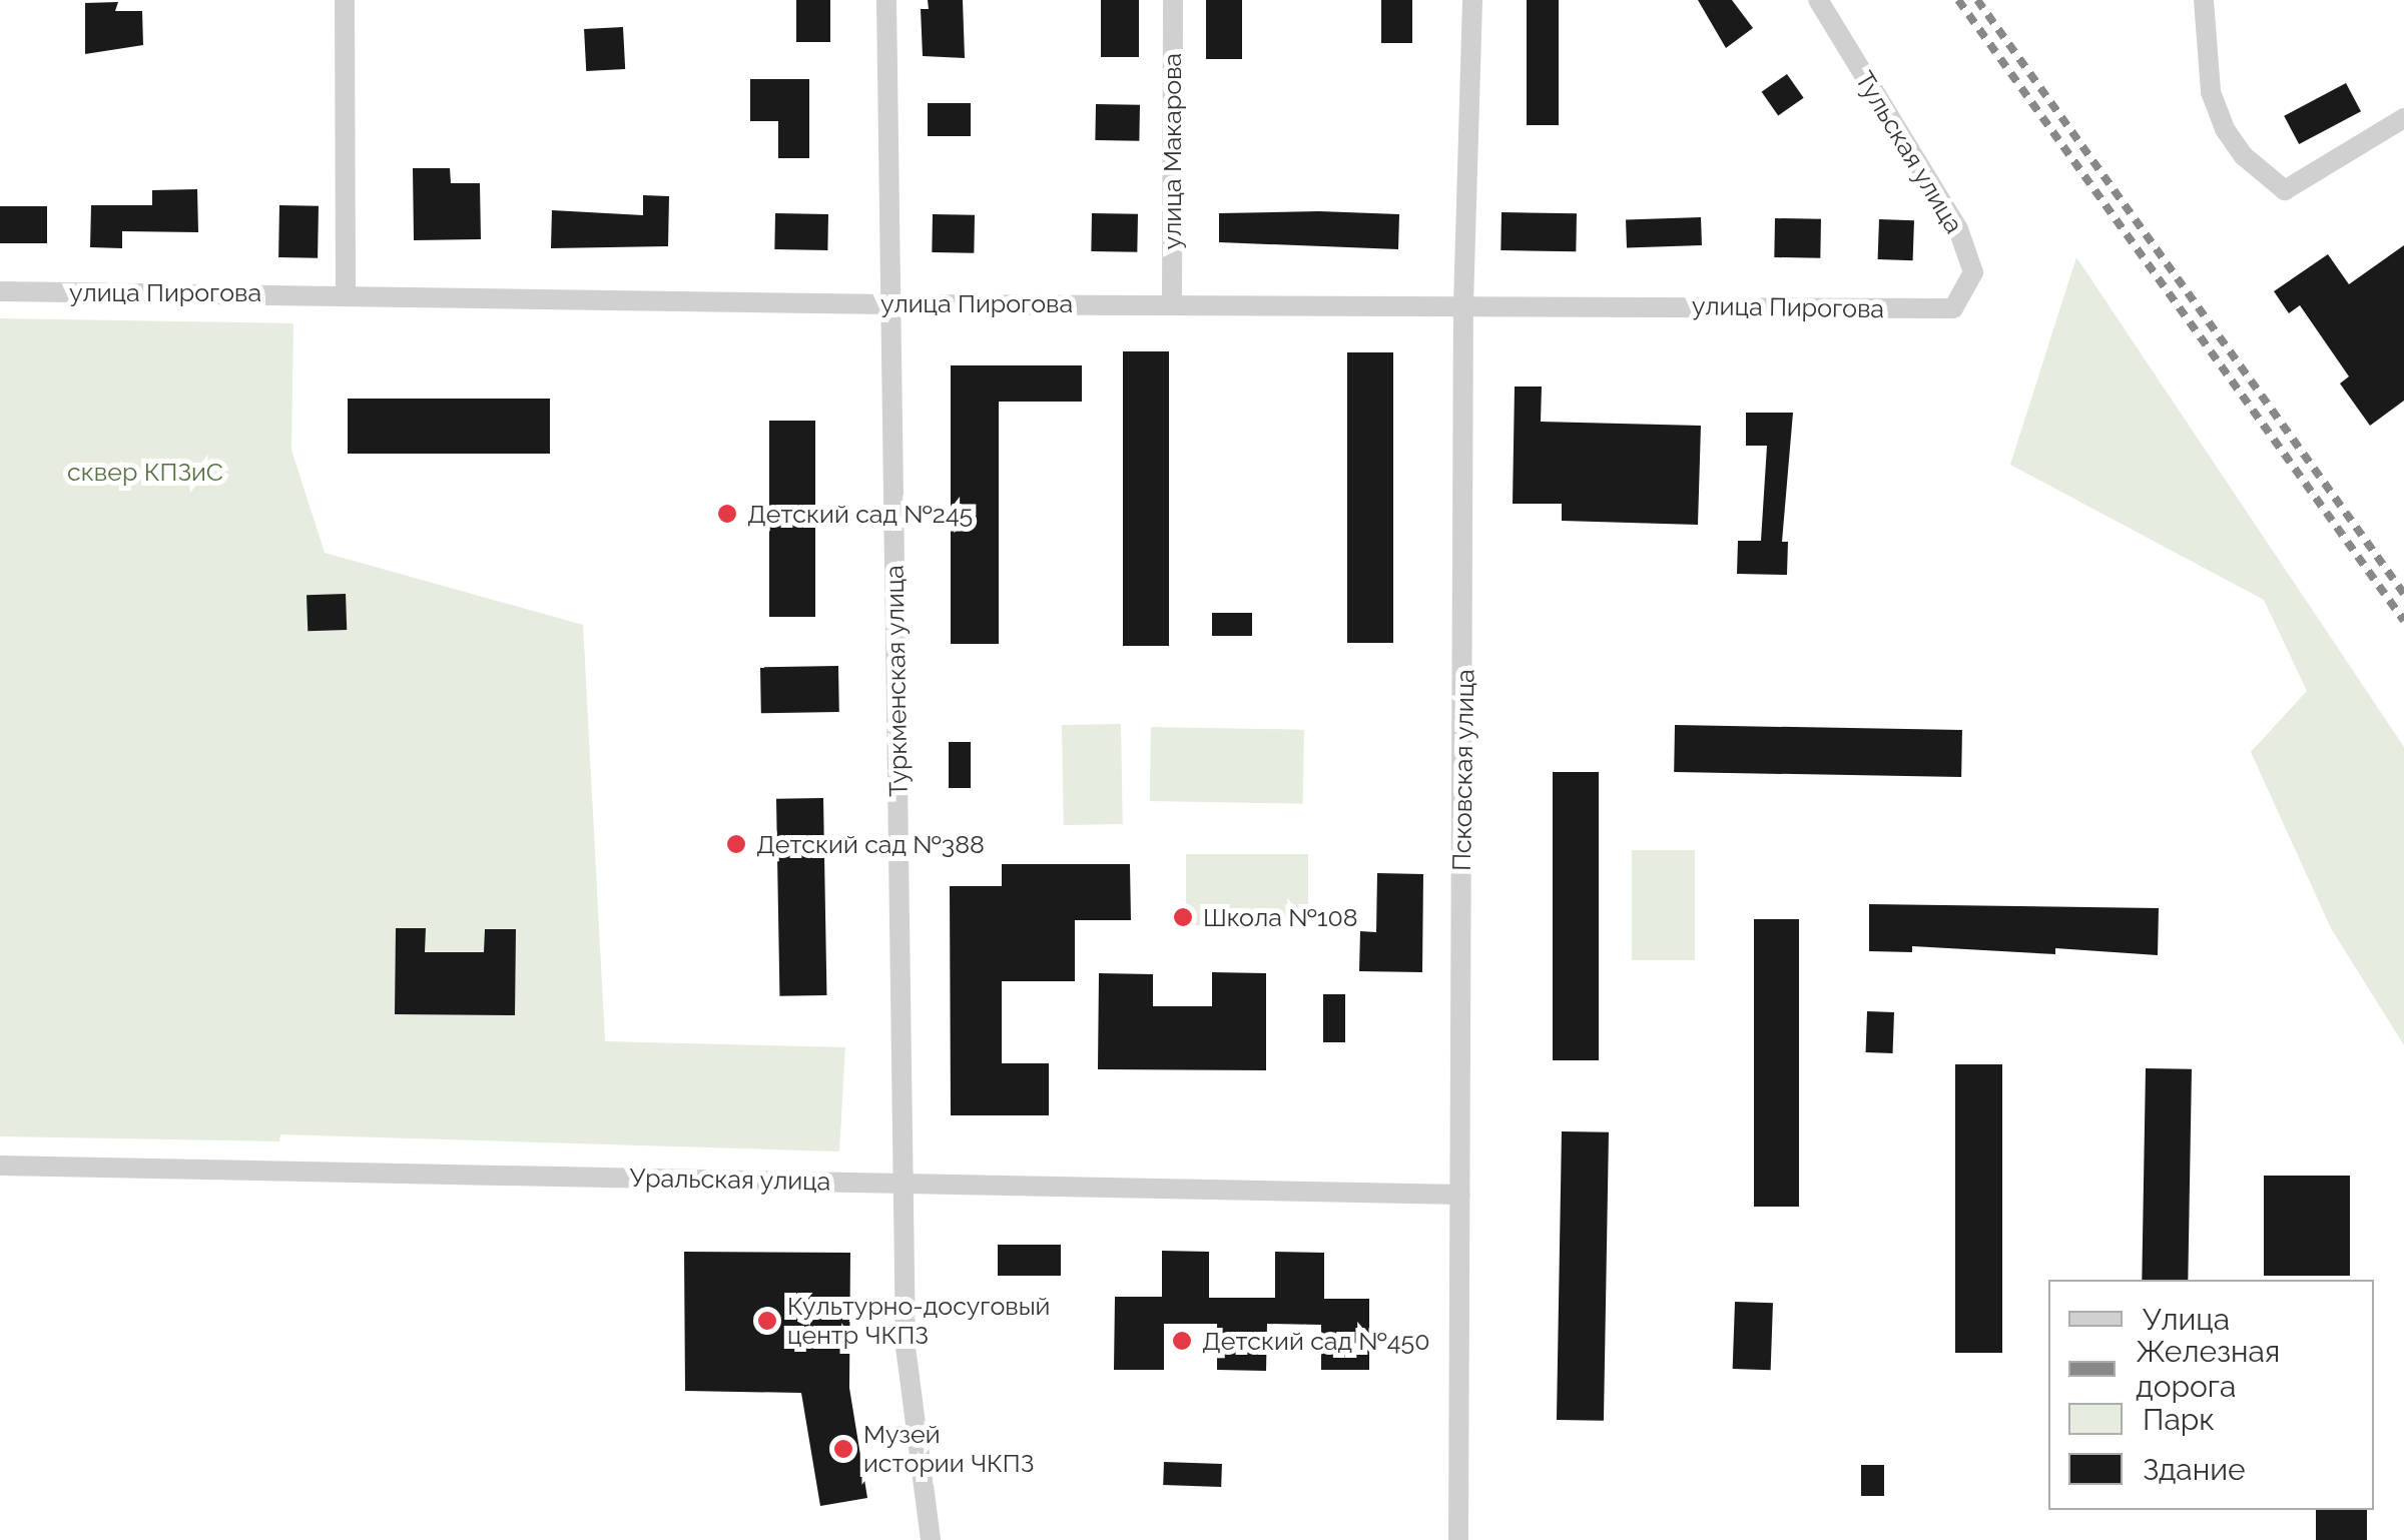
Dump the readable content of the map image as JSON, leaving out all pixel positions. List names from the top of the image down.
{
  "streets": {
    "street": [
      "улица Макарова",
      "Тульская улица",
      "улица Пирогова",
      "Туркменская улица",
      "Псковская улица",
      "Уральская улица"
    ]
  },
  "crossings": [
    ["улица Макарова", "улица Пирогова"],
    ["Тульская улица", "улица Пирогова"],
    ["улица Пирогова", "Туркменская улица"],
    ["улица Пирогова", "Псковская улица"],
    ["Туркменская улица", "Уральская улица"],
    ["Псковская улица", "Уральская улица"]
  ],
  "parks": ["сквер КПЗиС"],
  "places": [
    "Детский сад №245",
    "Детский сад №388",
    "Школа №108",
    "Культурно-досуговый центр ЧКПЗ",
    "Детский сад №450",
    "Музей истории ЧКПЗ"
  ],
  "legend": [
    "Улица",
    "Железная дорога",
    "Парк",
    "Здание"
  ]
}
